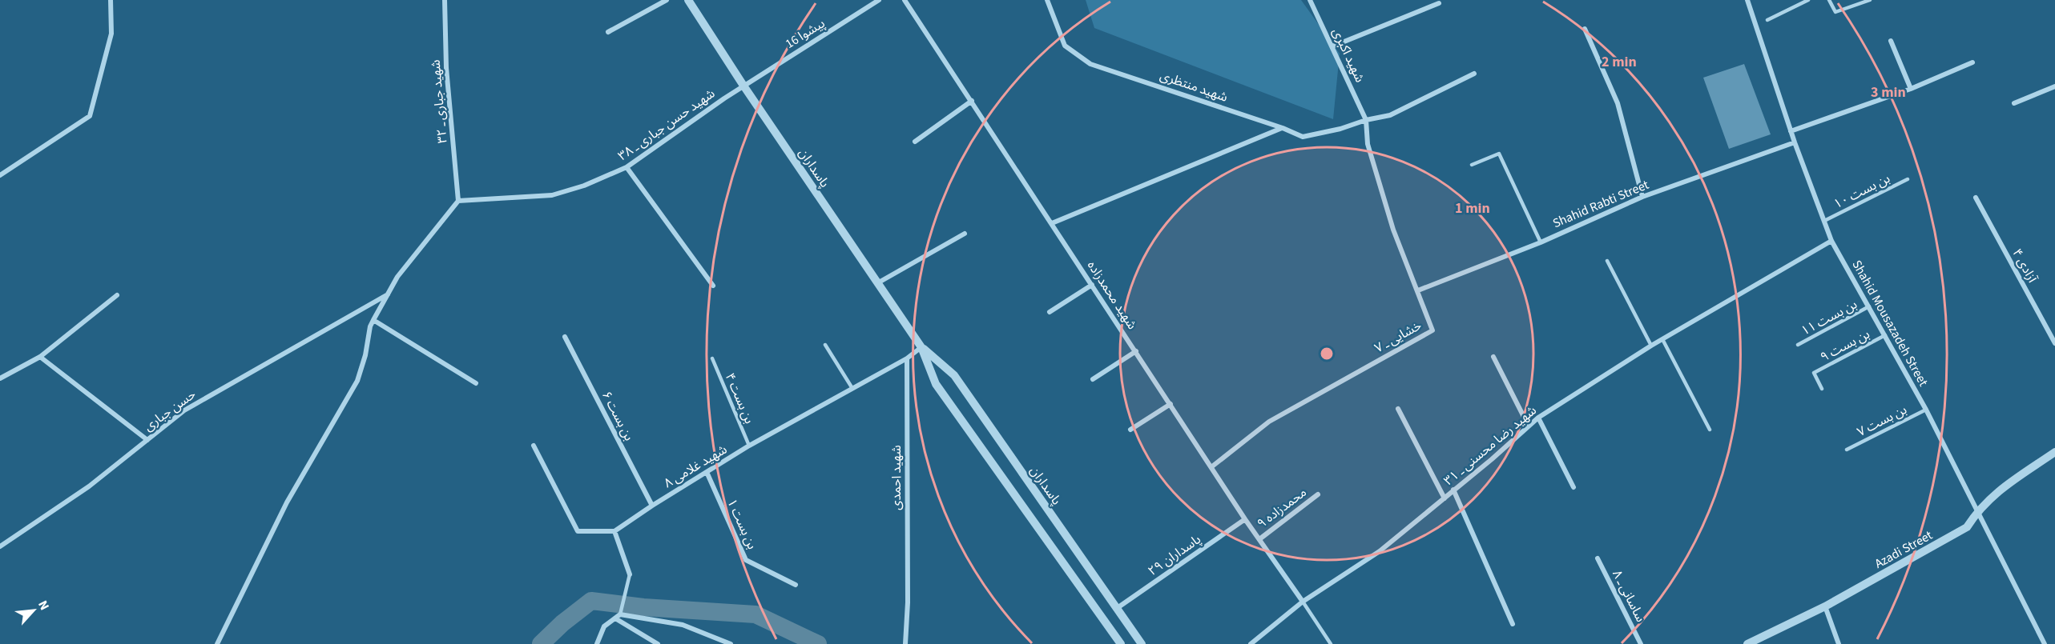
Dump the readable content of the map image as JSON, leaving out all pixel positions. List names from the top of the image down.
{
  "streets": {
    "street": [
      "پیشوا 16",
      "شهید اکبری",
      "شهید منتظری",
      "شهید جباری ـ ۳۲",
      "شهید حسن جباری ـ ۳۸",
      "پاسداران",
      "Shahid Rabti Street",
      "آزادی ۴",
      "شهید محمدزاده",
      "Shahid Mousazadeh Street",
      "خشایی ـ ۷",
      "حسن جباری",
      "بن بست ۶",
      "شهید رضا محسنی ـ ۳۱",
      "۸ شهید غلامی",
      "شهید احمدی",
      "محمدزاده ۹",
      "بن بست ۱",
      "Azadi Street",
      "پاسداران ۲۹",
      "ساسانی ـ ۸"
    ],
    "lane": [
      "بن بست ۱۰",
      "بن بست ۱۱",
      "بن بست ۹",
      "بن بست ۴",
      "بن بست ۷"
    ]
  },
  "crossings": [
    ["پیشوا 16", "شهید حسن جباری ـ ۳۸"],
    ["پیشوا 16", "پاسداران"],
    ["شهید اکبری", "شهید منتظری"],
    ["شهید اکبری", "خشایی ـ ۷"],
    ["شهید منتظری", "خشایی ـ ۷"],
    ["شهید جباری ـ ۳۲", "شهید حسن جباری ـ ۳۸"],
    ["شهید حسن جباری ـ ۳۸", "پاسداران"],
    ["پاسداران", "پاسداران ۲۹"],
    ["بن بست ۱۰", "Shahid Mousazadeh Street"],
    ["Shahid Rabti Street", "Shahid Mousazadeh Street"],
    ["Shahid Rabti Street", "خشایی ـ ۷"],
    ["شهید محمدزاده", "خشایی ـ ۷"],
    ["شهید محمدزاده", "شهید رضا محسنی ـ ۳۱"],
    ["شهید محمدزاده", "محمدزاده ۹"],
    ["شهید محمدزاده", "پاسداران ۲۹"],
    ["بن بست ۱۱", "Shahid Mousazadeh Street"],
    ["Shahid Mousazadeh Street", "بن بست ۹"],
    ["Shahid Mousazadeh Street", "بن بست ۷"],
    ["Shahid Mousazadeh Street", "شهید رضا محسنی ـ ۳۱"],
    ["Shahid Mousazadeh Street", "Azadi Street"],
    ["بن بست ۴", "۸ شهید غلامی"],
    ["بن بست ۶", "۸ شهید غلامی"],
    ["۸ شهید غلامی", "شهید احمدی"],
    ["۸ شهید غلامی", "بن بست ۱"]
  ],
  "north": "top right",
  "rings": ["2 min", "3 min", "1 min"]
}
